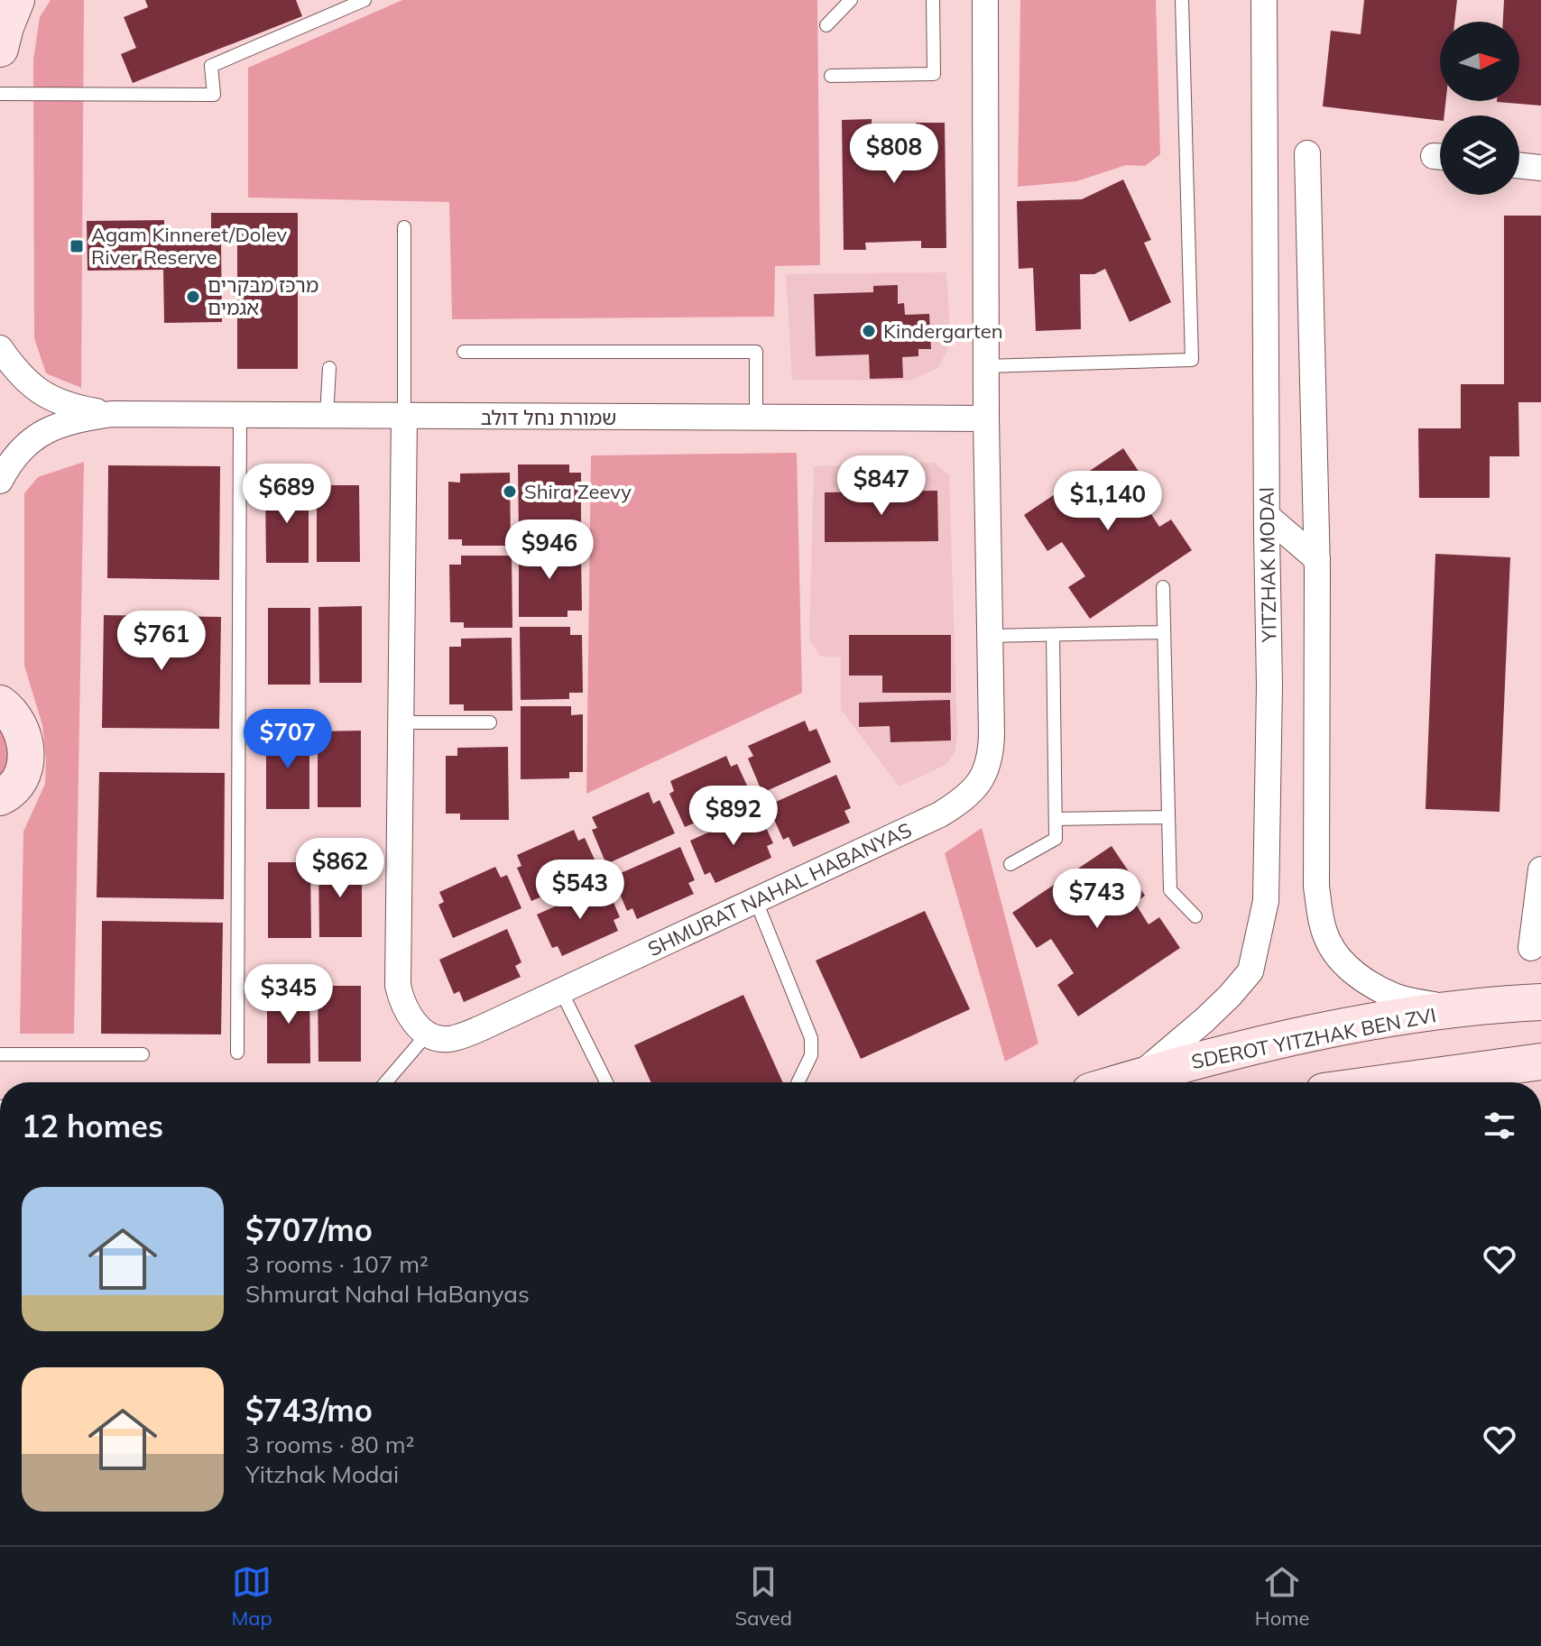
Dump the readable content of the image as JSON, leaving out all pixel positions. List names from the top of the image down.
{
  "streets": {
    "main road": ["SDEROT YITZHAK BEN ZVI"],
    "street": ["שמורת נחל דולב", "YITZHAK MODAI", "SHMURAT NAHAL HABANYAS"]
  },
  "crossings": [
    ["שמורת נחל דולב", "SHMURAT NAHAL HABANYAS"],
    ["YITZHAK MODAI", "SDEROT YITZHAK BEN ZVI"]
  ],
  "places": {
    "transit": ["Agam Kinneret/Dolev River Reserve"],
    "other": ["מרכז מבקרים אגמים", "Kindergarten", "Shira Zeevy"]
  },
  "north": "right",
  "page": {
    "price": [
      "$808",
      "$847",
      "$689",
      "$1,140",
      "$946",
      "$761",
      "$707",
      "$892",
      "$862",
      "$543",
      "$743",
      "$345"
    ],
    "heading": "12 homes",
    "list": [
      {
        "name": "$707/mo",
        "note": "3 rooms · 107 m² · Shmurat Nahal HaBanyas"
      },
      {
        "name": "$743/mo",
        "note": "3 rooms · 80 m² · Yitzhak Modai"
      }
    ],
    "tabs": ["Map", "Saved", "Home"]
  }
}
